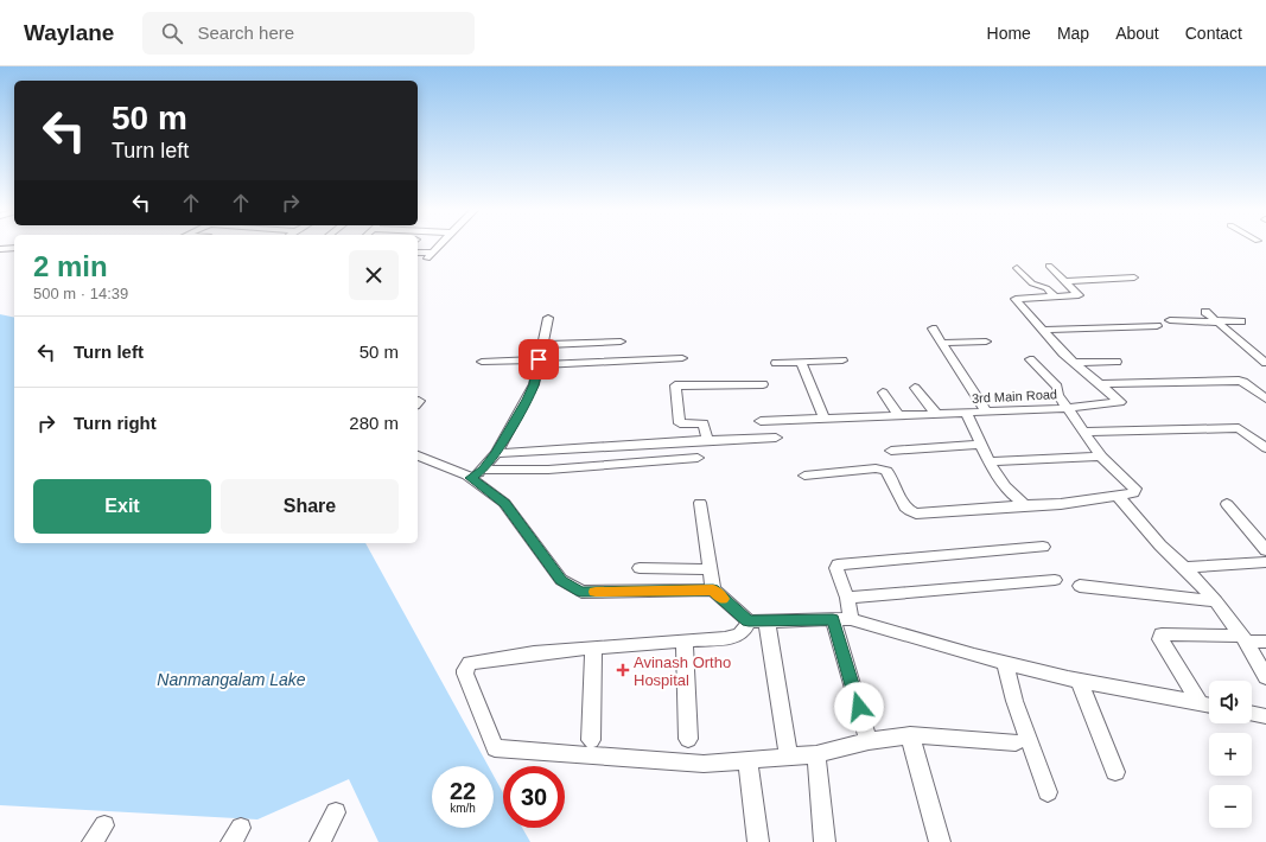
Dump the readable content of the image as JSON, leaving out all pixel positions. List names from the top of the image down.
{
  "streets": {
    "street": ["3rd Main Road"]
  },
  "water": ["Nanmangalam Lake"],
  "places": {
    "health": ["Avinash Ortho Hospital"]
  },
  "page": {
    "header": "Waylane",
    "search": "Search here",
    "nav": [
      "Home",
      "Map",
      "About",
      "Contact"
    ],
    "turn": ["50 m", "Turn left"],
    "heading": ["2 min", "500 m · 14:39"],
    "list": [
      {
        "name": "Turn left",
        "value": "50 m"
      },
      {
        "name": "Turn right",
        "value": "280 m"
      }
    ],
    "buttons": ["Exit", "Share"],
    "map_buttons": ["+", "−"],
    "speed": "22 km/h",
    "limit": "30"
  }
}
